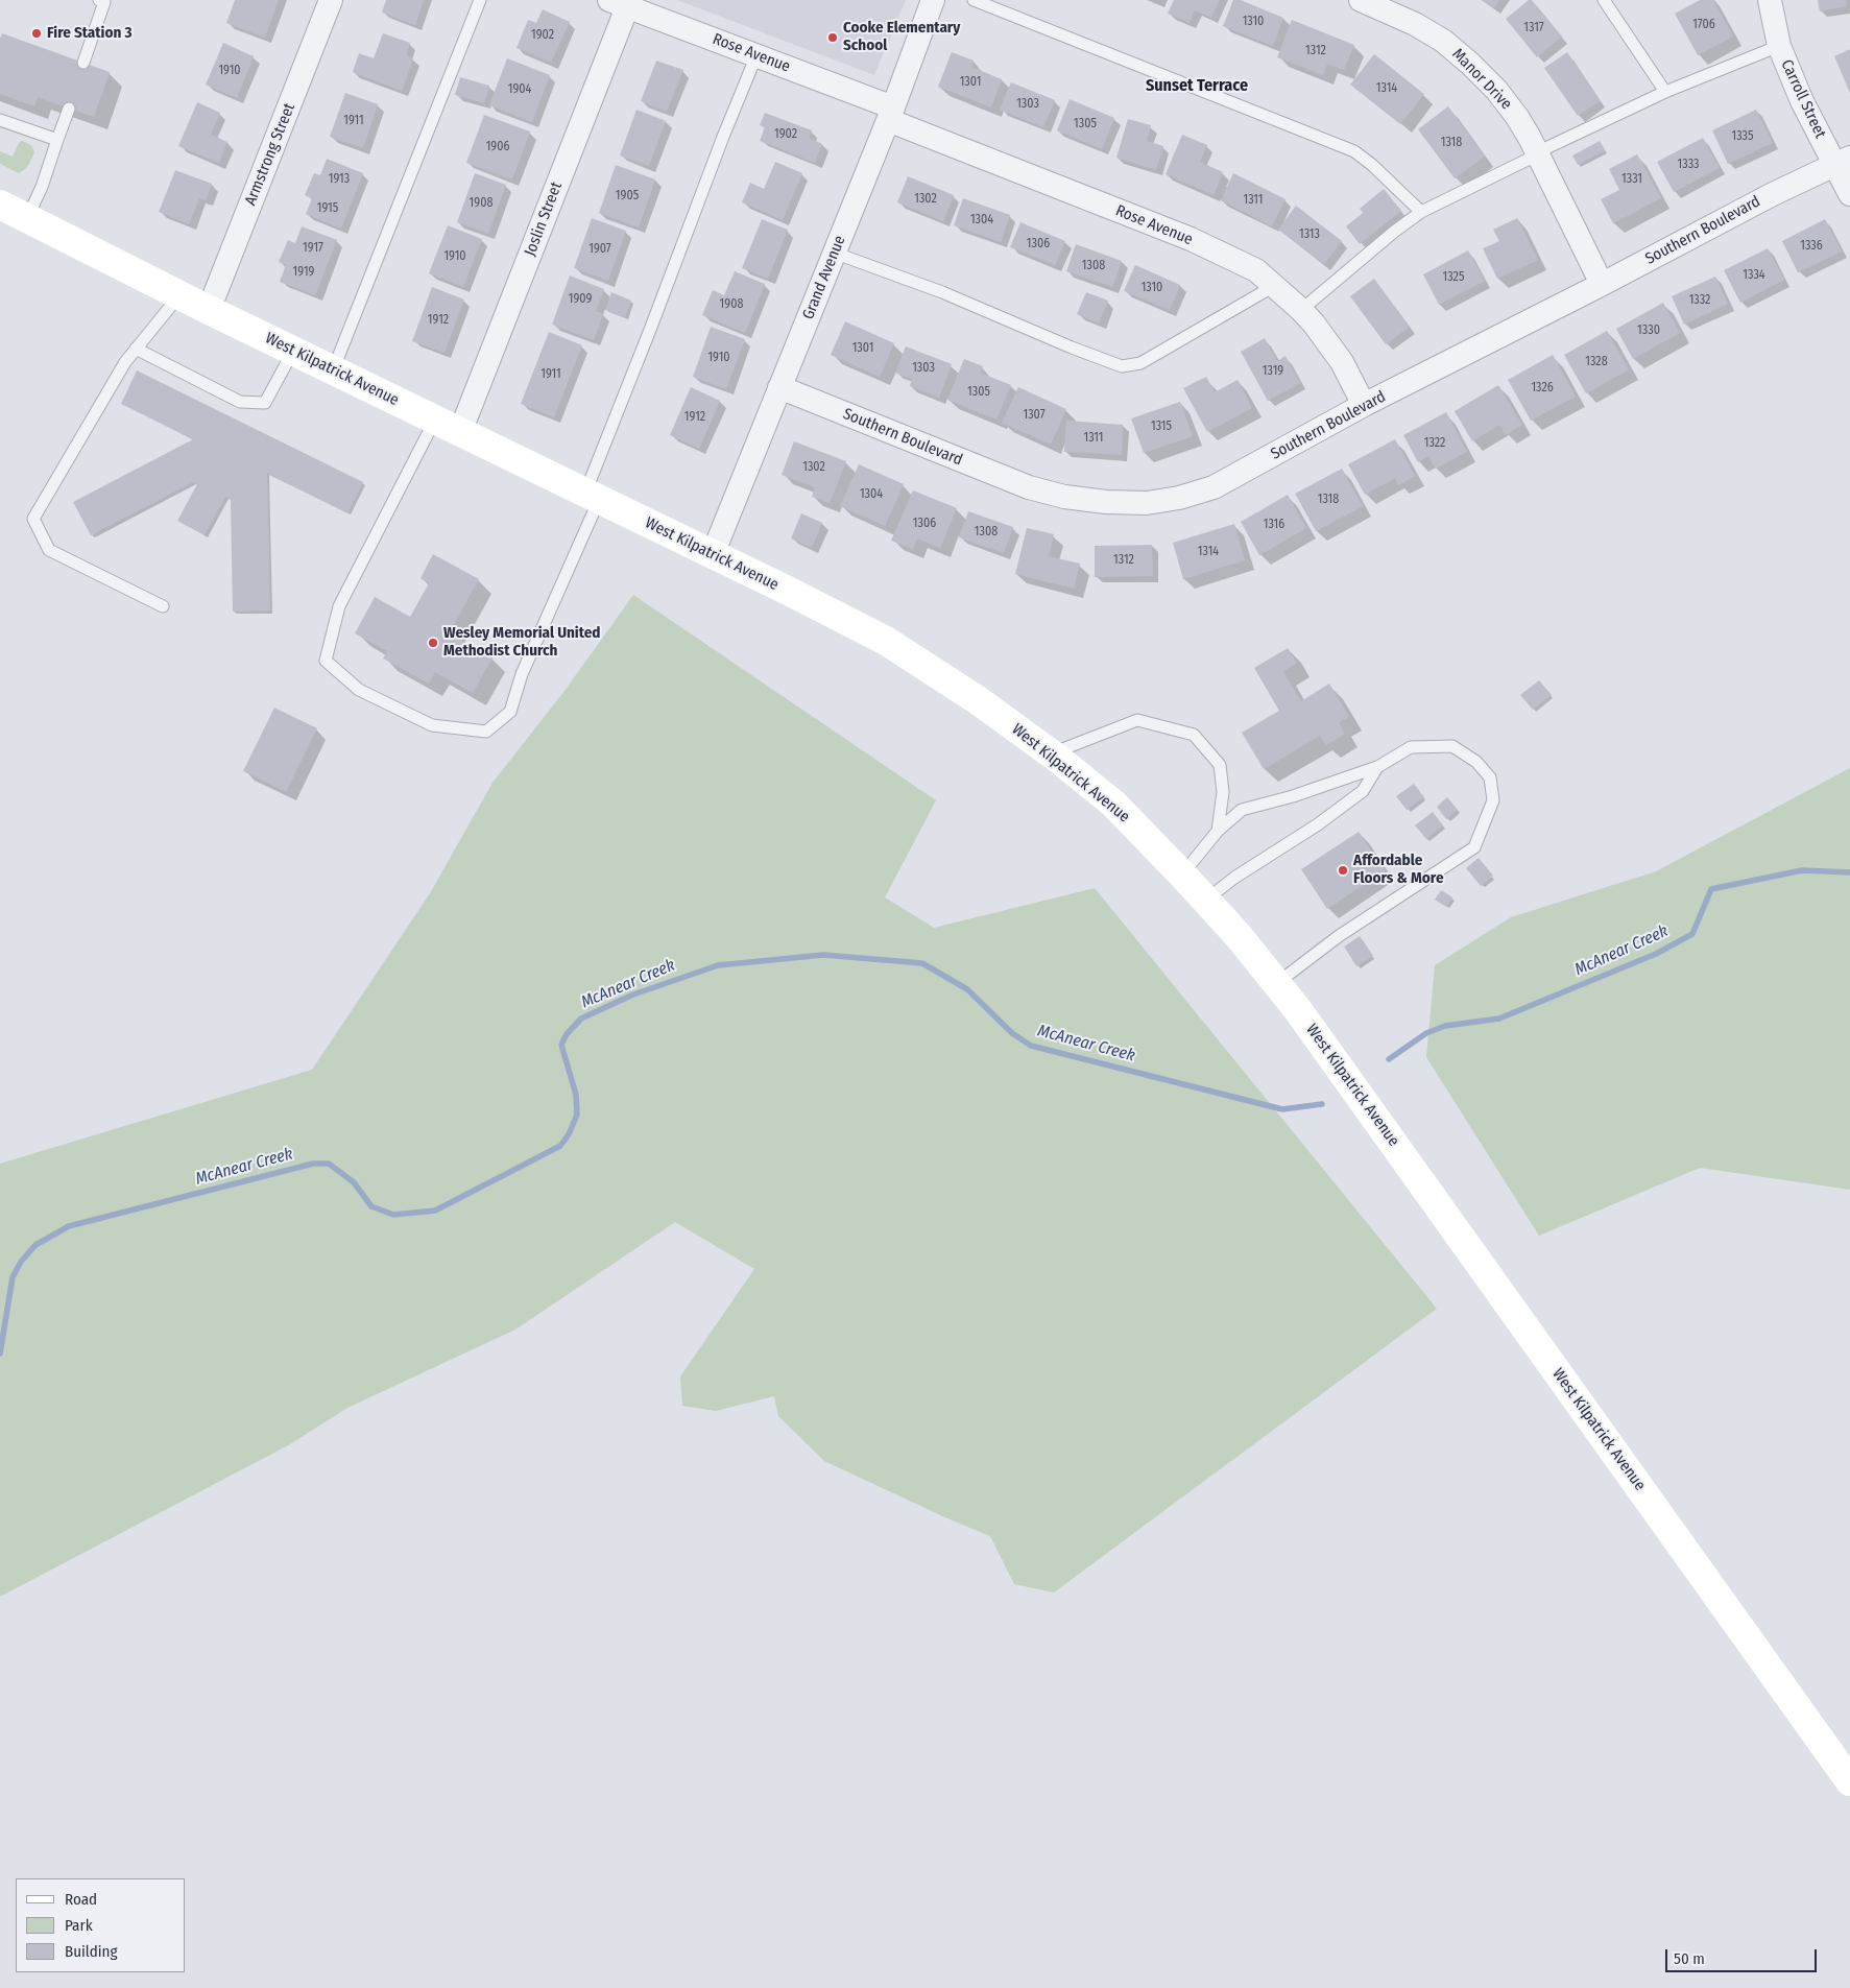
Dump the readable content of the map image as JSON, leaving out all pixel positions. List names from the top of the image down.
{
  "streets": {
    "main road": ["West Kilpatrick Avenue"],
    "street": [
      "Rose Avenue",
      "Manor Drive",
      "Carroll Street",
      "Armstrong Street",
      "Joslin Street",
      "Southern Boulevard",
      "Grand Avenue"
    ]
  },
  "crossings": [
    ["Rose Avenue", "Joslin Street"],
    ["Rose Avenue", "Southern Boulevard"],
    ["Rose Avenue", "Grand Avenue"],
    ["Manor Drive", "Southern Boulevard"],
    ["Carroll Street", "Southern Boulevard"],
    ["Armstrong Street", "West Kilpatrick Avenue"],
    ["Joslin Street", "West Kilpatrick Avenue"],
    ["Southern Boulevard", "Grand Avenue"],
    ["Grand Avenue", "West Kilpatrick Avenue"]
  ],
  "districts": ["Sunset Terrace"],
  "water": ["McAnear Creek"],
  "places": [
    "Fire Station 3",
    "Cooke Elementary School",
    "Wesley Memorial United Methodist Church",
    "Affordable Floors & More"
  ],
  "house_numbers": [
    "1310",
    "1706",
    "1317",
    "1902",
    "1312",
    "1910",
    "1301",
    "1314",
    "1904",
    "1303",
    "1911",
    "1305",
    "1902",
    "1335",
    "1318",
    "1906",
    "1333",
    "1913",
    "1331",
    "1905",
    "1302",
    "1311",
    "1908",
    "1915",
    "1304",
    "1313",
    "1306",
    "1336",
    "1917",
    "1907",
    "1910",
    "1308",
    "1919",
    "1334",
    "1325",
    "1310",
    "1909",
    "1332",
    "1908",
    "1912",
    "1330",
    "1301",
    "1910",
    "1328",
    "1303",
    "1319",
    "1911",
    "1326",
    "1305",
    "1307",
    "1912",
    "1315",
    "1311",
    "1322",
    "1302",
    "1304",
    "1318",
    "1306",
    "1316",
    "1308",
    "1314",
    "1312"
  ],
  "legend": ["Road", "Park", "Building"],
  "scale_bar": "50 m"
}
